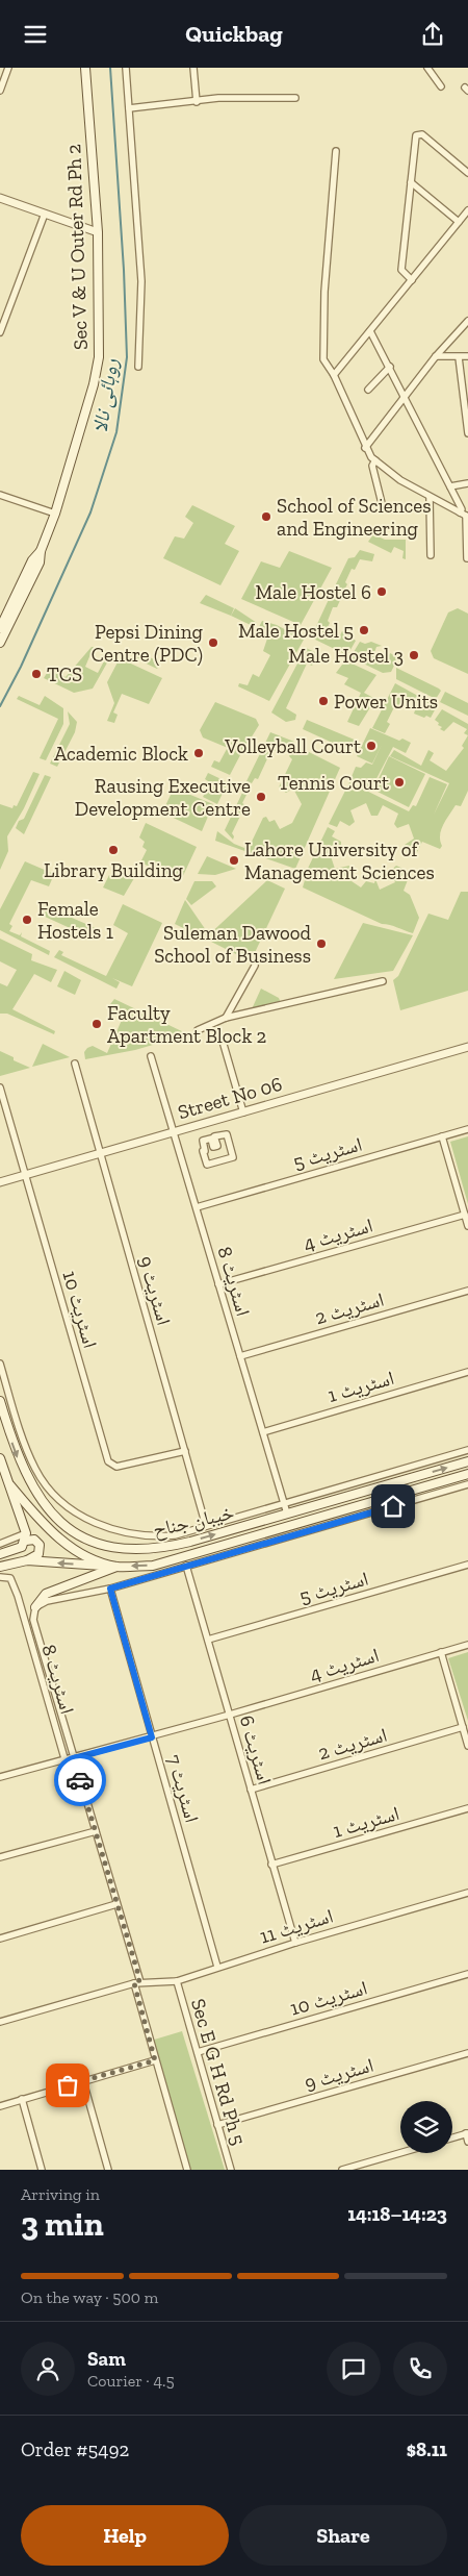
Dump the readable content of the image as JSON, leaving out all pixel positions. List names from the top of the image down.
{
  "streets": {
    "main road": ["Sec V & U Outer Rd Ph 2", "خیبان جناح"],
    "street": [
      "Street No 06",
      "اسٹریٹ 5",
      "اسٹریٹ 4",
      "اسٹریٹ 8",
      "اسٹریٹ 9",
      "اسٹریٹ 2",
      "اسٹریٹ 10",
      "اسٹریٹ 1",
      "اسٹریٹ 6",
      "اسٹریٹ 7",
      "اسٹریٹ 11",
      "Sec E G H Rd Ph 5"
    ]
  },
  "crossings": [
    ["Street No 06", "اسٹریٹ 8"],
    ["Street No 06", "اسٹریٹ 9"],
    ["Street No 06", "اسٹریٹ 10"],
    ["اسٹریٹ 5", "اسٹریٹ 8"],
    ["اسٹریٹ 5", "اسٹریٹ 6"],
    ["اسٹریٹ 4", "اسٹریٹ 8"],
    ["اسٹریٹ 4", "اسٹریٹ 6"],
    ["اسٹریٹ 4", "اسٹریٹ 7"],
    ["اسٹریٹ 8", "اسٹریٹ 2"],
    ["اسٹریٹ 8", "اسٹریٹ 1"],
    ["اسٹریٹ 8", "خیبان جناح"],
    ["اسٹریٹ 9", "اسٹریٹ 10"],
    ["اسٹریٹ 9", "Sec E G H Rd Ph 5"],
    ["اسٹریٹ 2", "اسٹریٹ 6"],
    ["اسٹریٹ 10", "Sec E G H Rd Ph 5"],
    ["اسٹریٹ 1", "اسٹریٹ 6"],
    ["اسٹریٹ 6", "اسٹریٹ 11"],
    ["اسٹریٹ 7", "اسٹریٹ 11"],
    ["اسٹریٹ 11", "Sec E G H Rd Ph 5"]
  ],
  "water": ["روہائی نالا"],
  "places": [
    "School of Sciences and Engineering",
    "Male Hostel 6",
    "Male Hostel 5",
    "Pepsi Dining Centre (PDC)",
    "Male Hostel 3",
    "TCS",
    "Power Units",
    "Volleyball Court",
    "Academic Block",
    "Tennis Court",
    "Rausing Executive Development Centre",
    "Library Building",
    "Lahore University of Management Sciences",
    "Female Hostels 1",
    "Suleman Dawood School of Business",
    "Faculty Apartment Block 2"
  ],
  "page": {
    "header": "Quickbag",
    "heading": ["3 min", "Arriving in", "14:18–14:23"],
    "panel": [
      "Sam",
      "Courier · 4.5",
      "Order #5492",
      "$8.11"
    ],
    "bar": "On the way · 500 m",
    "buttons": ["Help", "Share"]
  }
}
